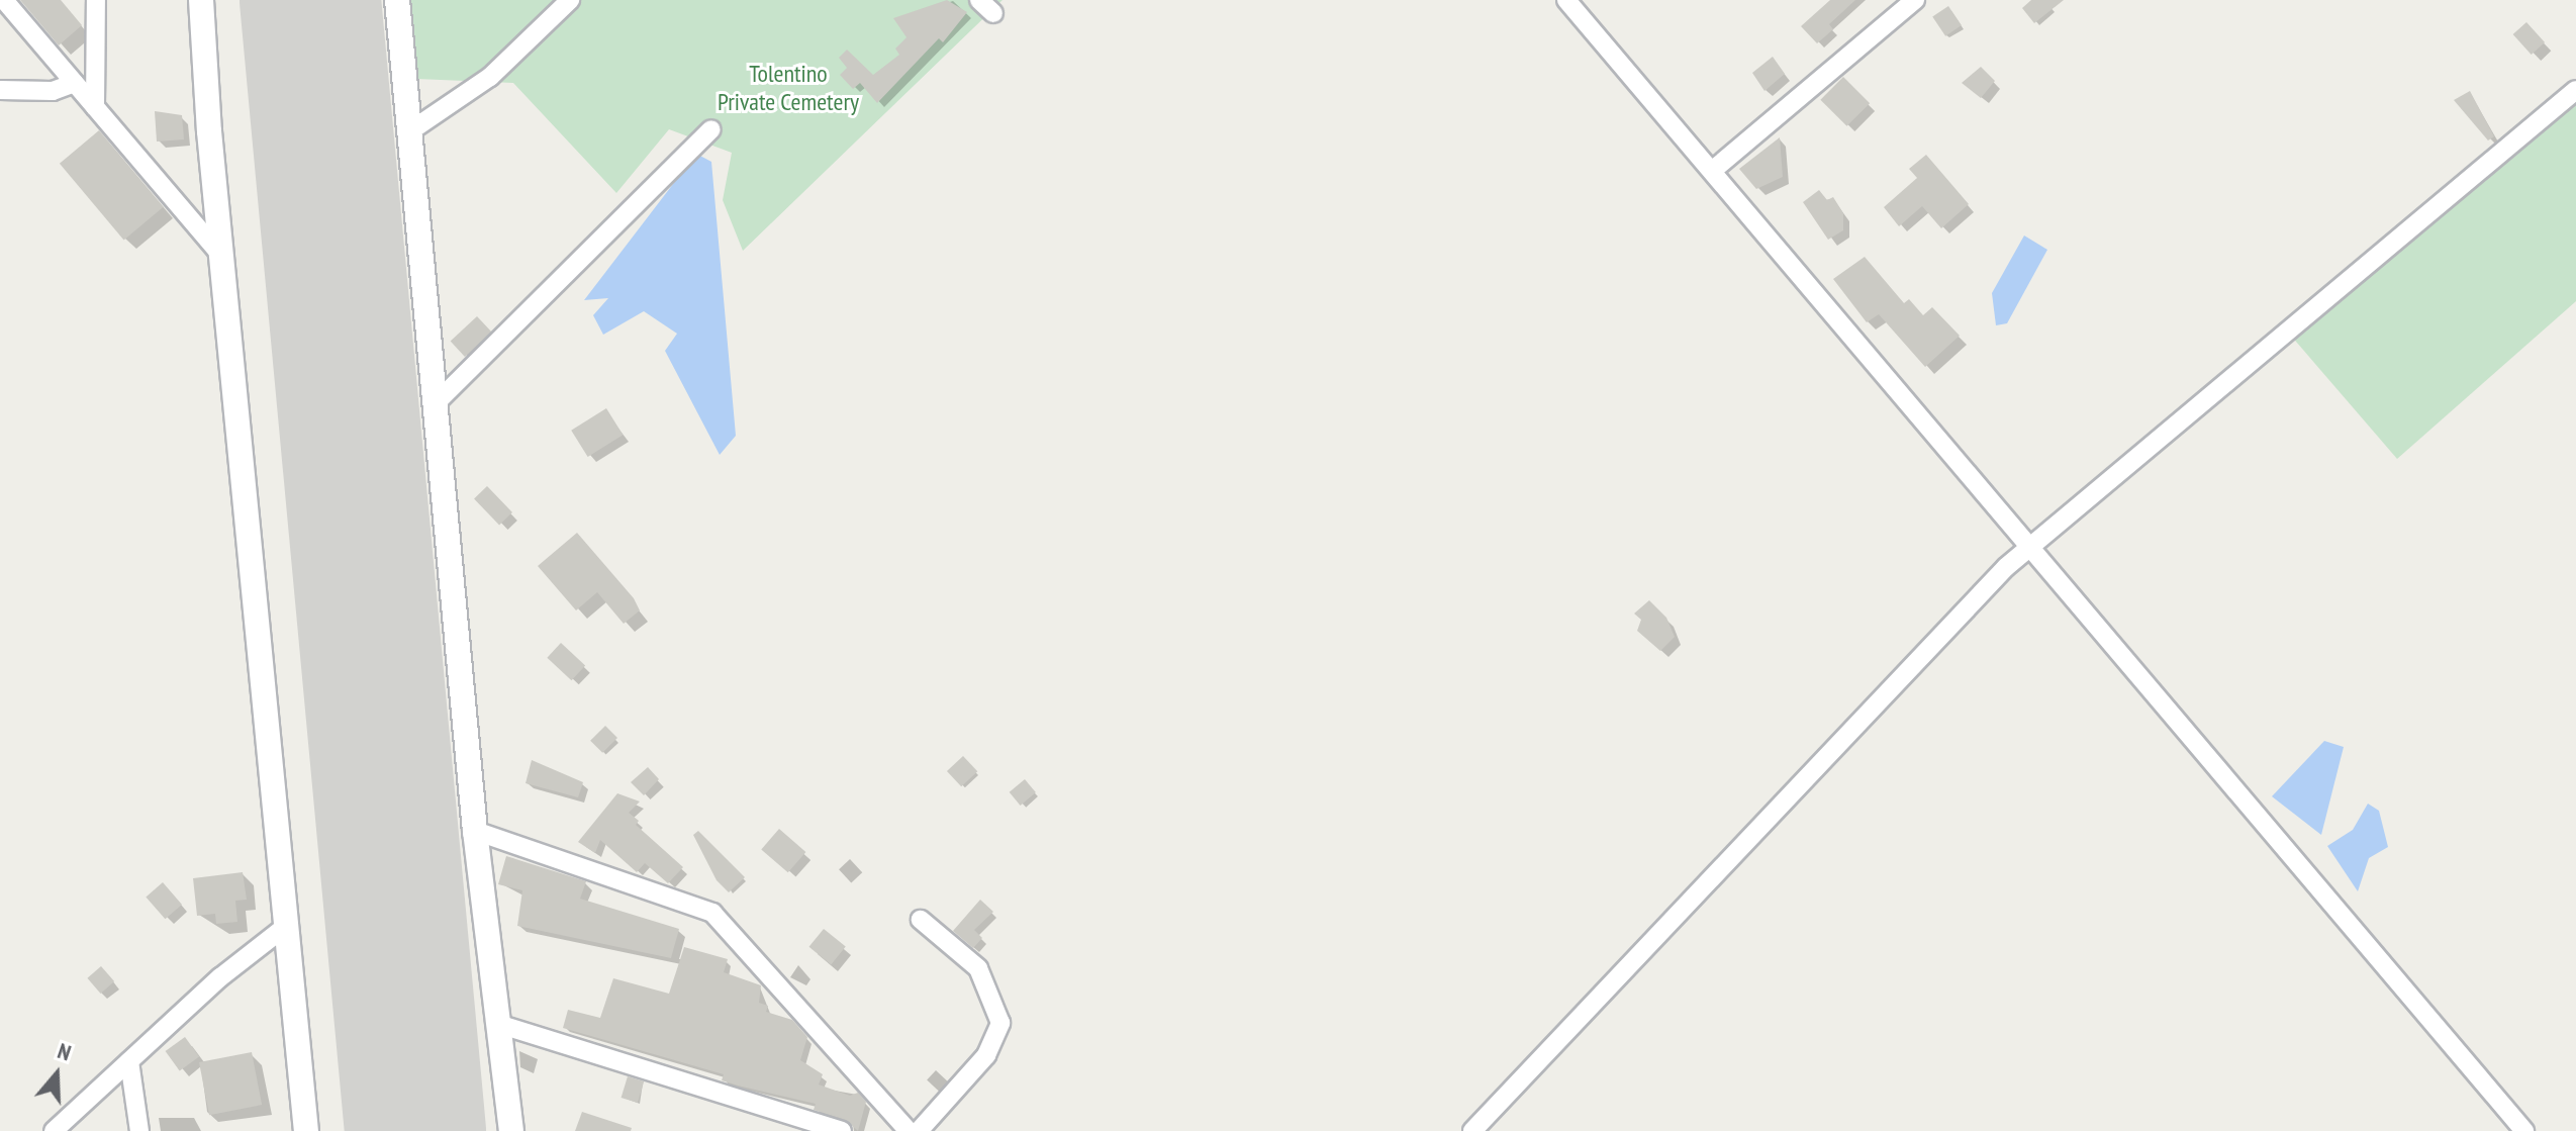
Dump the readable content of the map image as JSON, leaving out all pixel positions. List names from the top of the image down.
{
  "parks": ["Tolentino Private Cemetery"],
  "north": "top"
}
